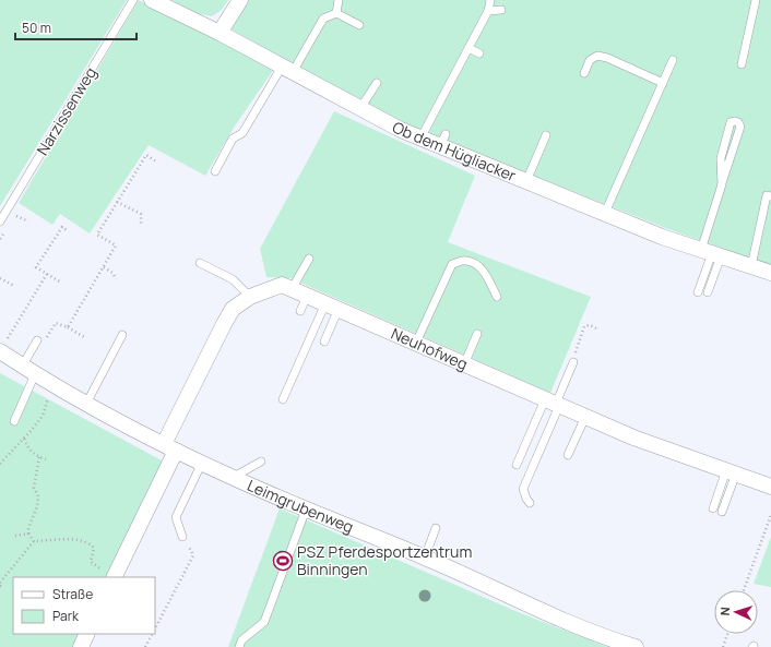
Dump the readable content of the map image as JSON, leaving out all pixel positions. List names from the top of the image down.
{
  "streets": {
    "street": ["Ob dem Hügliacker", "Neuhofweg", "Leimgrubenweg"],
    "lane": ["Narzissenweg"]
  },
  "crossings": [
    ["Neuhofweg", "Leimgrubenweg"]
  ],
  "places": {
    "sports": ["PSZ Pferdesportzentrum Binningen"]
  },
  "legend": ["Straße", "Park"],
  "scale_bar": "50 m",
  "north": "left"
}
